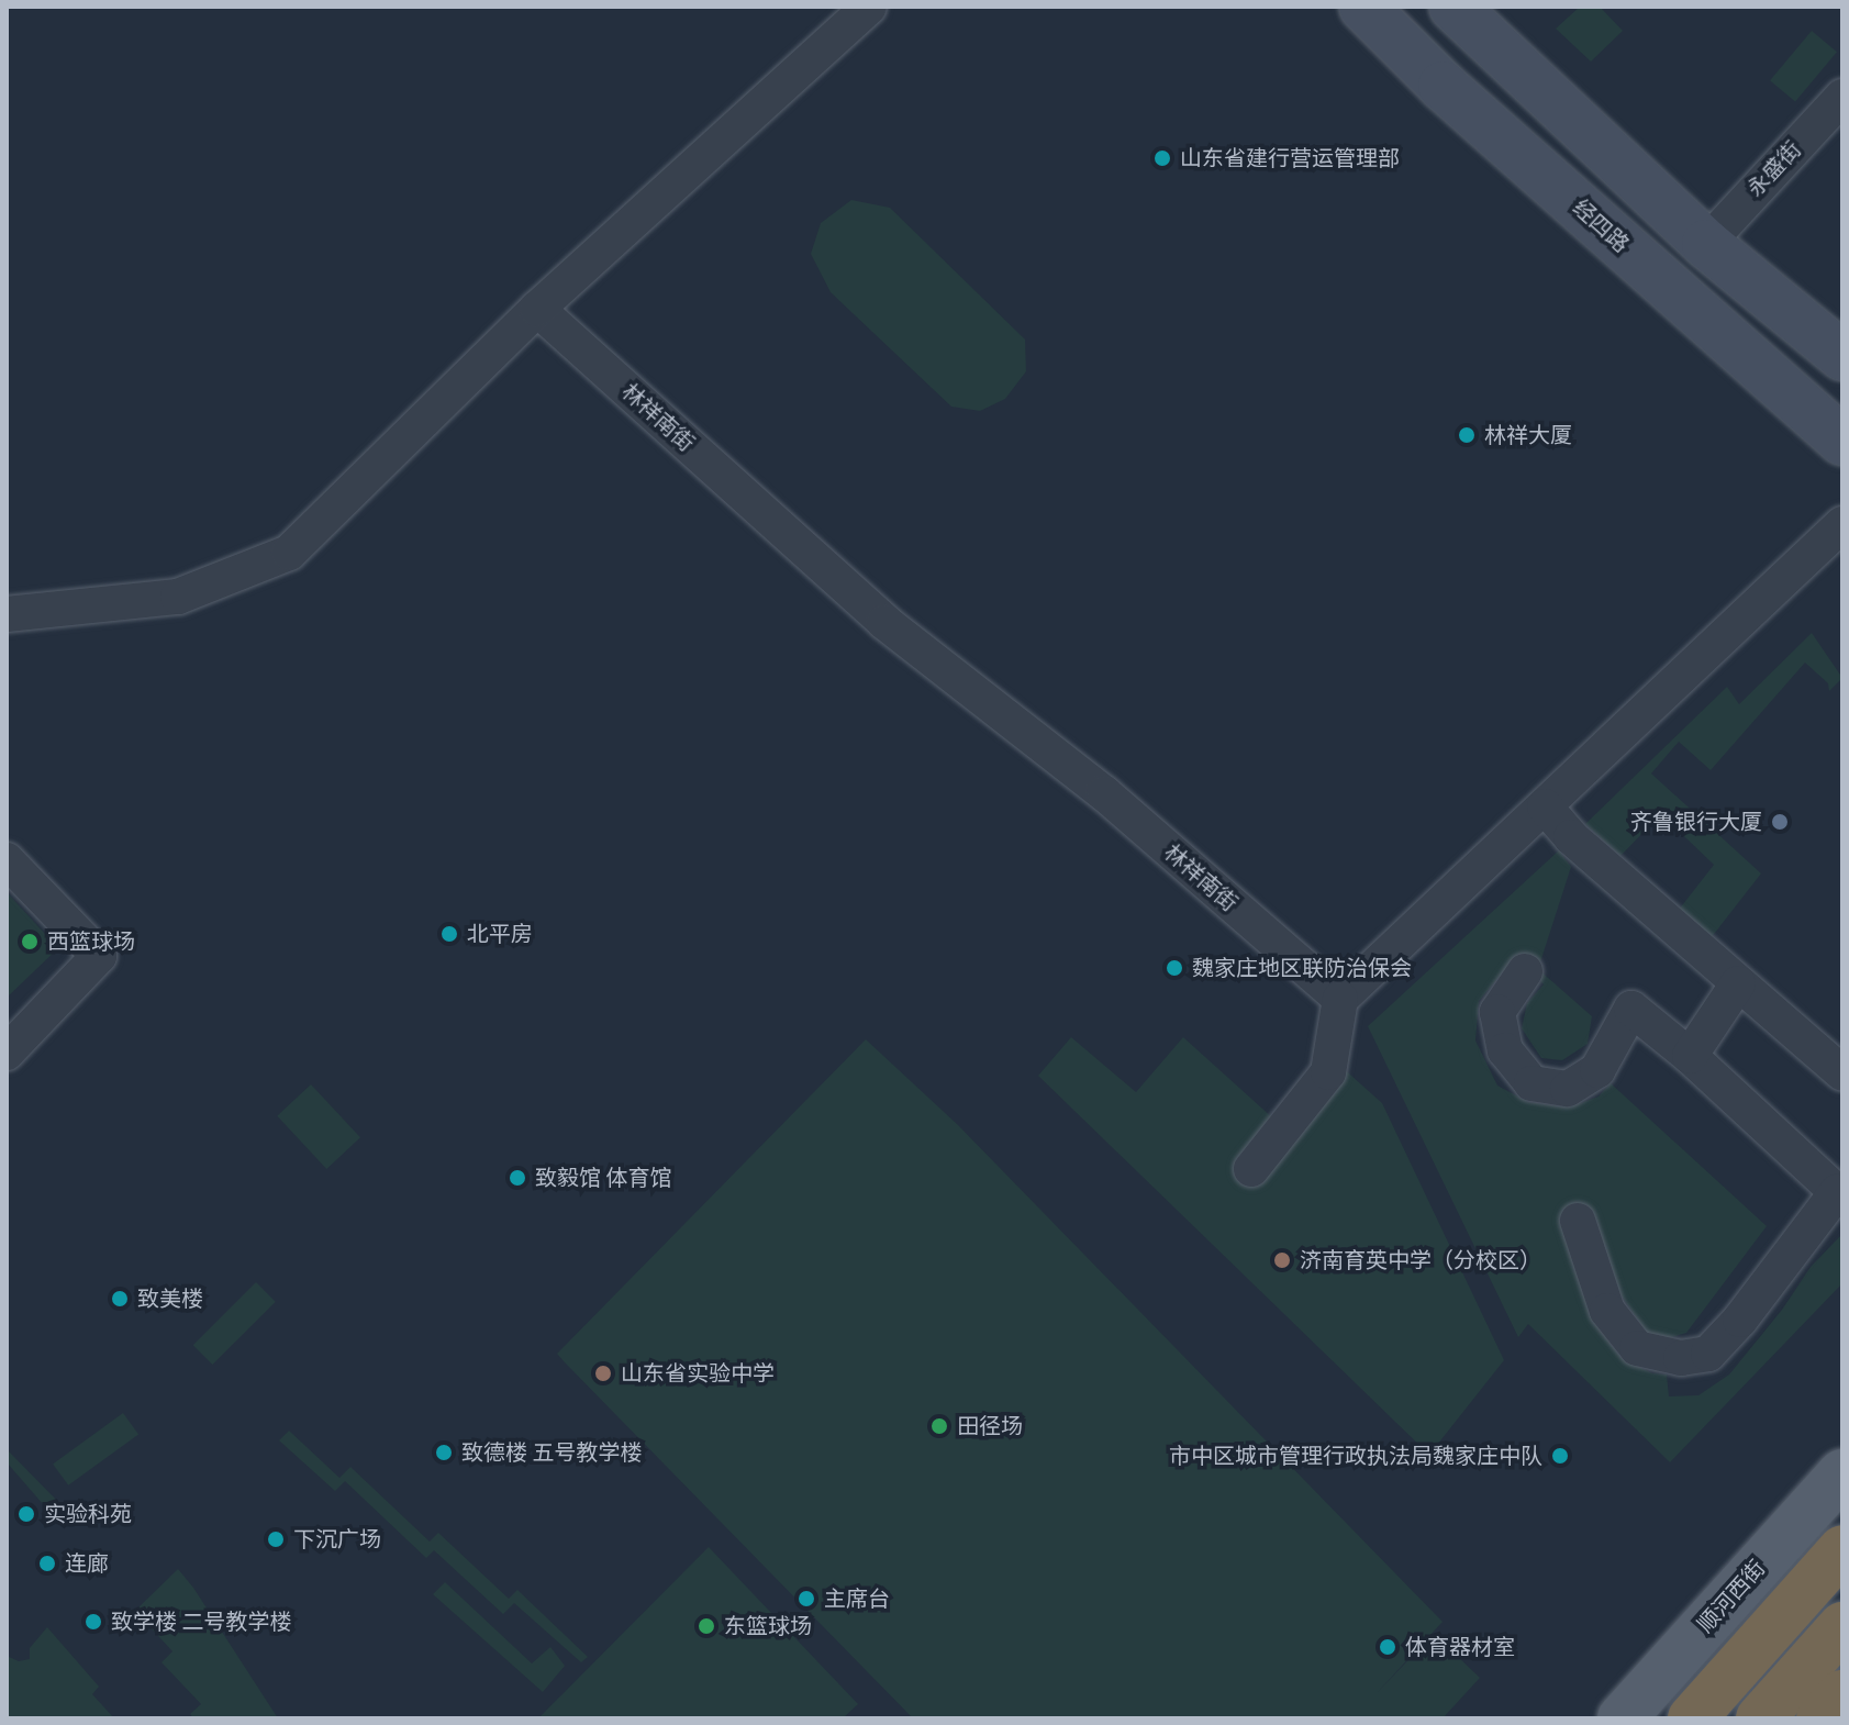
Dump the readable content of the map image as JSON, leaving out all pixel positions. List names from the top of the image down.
{
  "streets": {
    "main road": ["经四路", "顺河西街"],
    "street": ["永盛街", "林祥南街"]
  },
  "places": [
    "山东省建行营运管理部",
    "林祥大厦",
    "齐鲁银行大厦",
    "北平房",
    "西篮球场",
    "魏家庄地区联防治保会",
    "致毅馆 体育馆",
    "济南育英中学（分校区）",
    "致美楼",
    "山东省实验中学",
    "田径场",
    "致德楼 五号教学楼",
    "市中区城市管理行政执法局魏家庄中队",
    "实验科苑",
    "下沉广场",
    "连廊",
    "主席台",
    "致学楼 二号教学楼",
    "东篮球场",
    "体育器材室"
  ]
}
